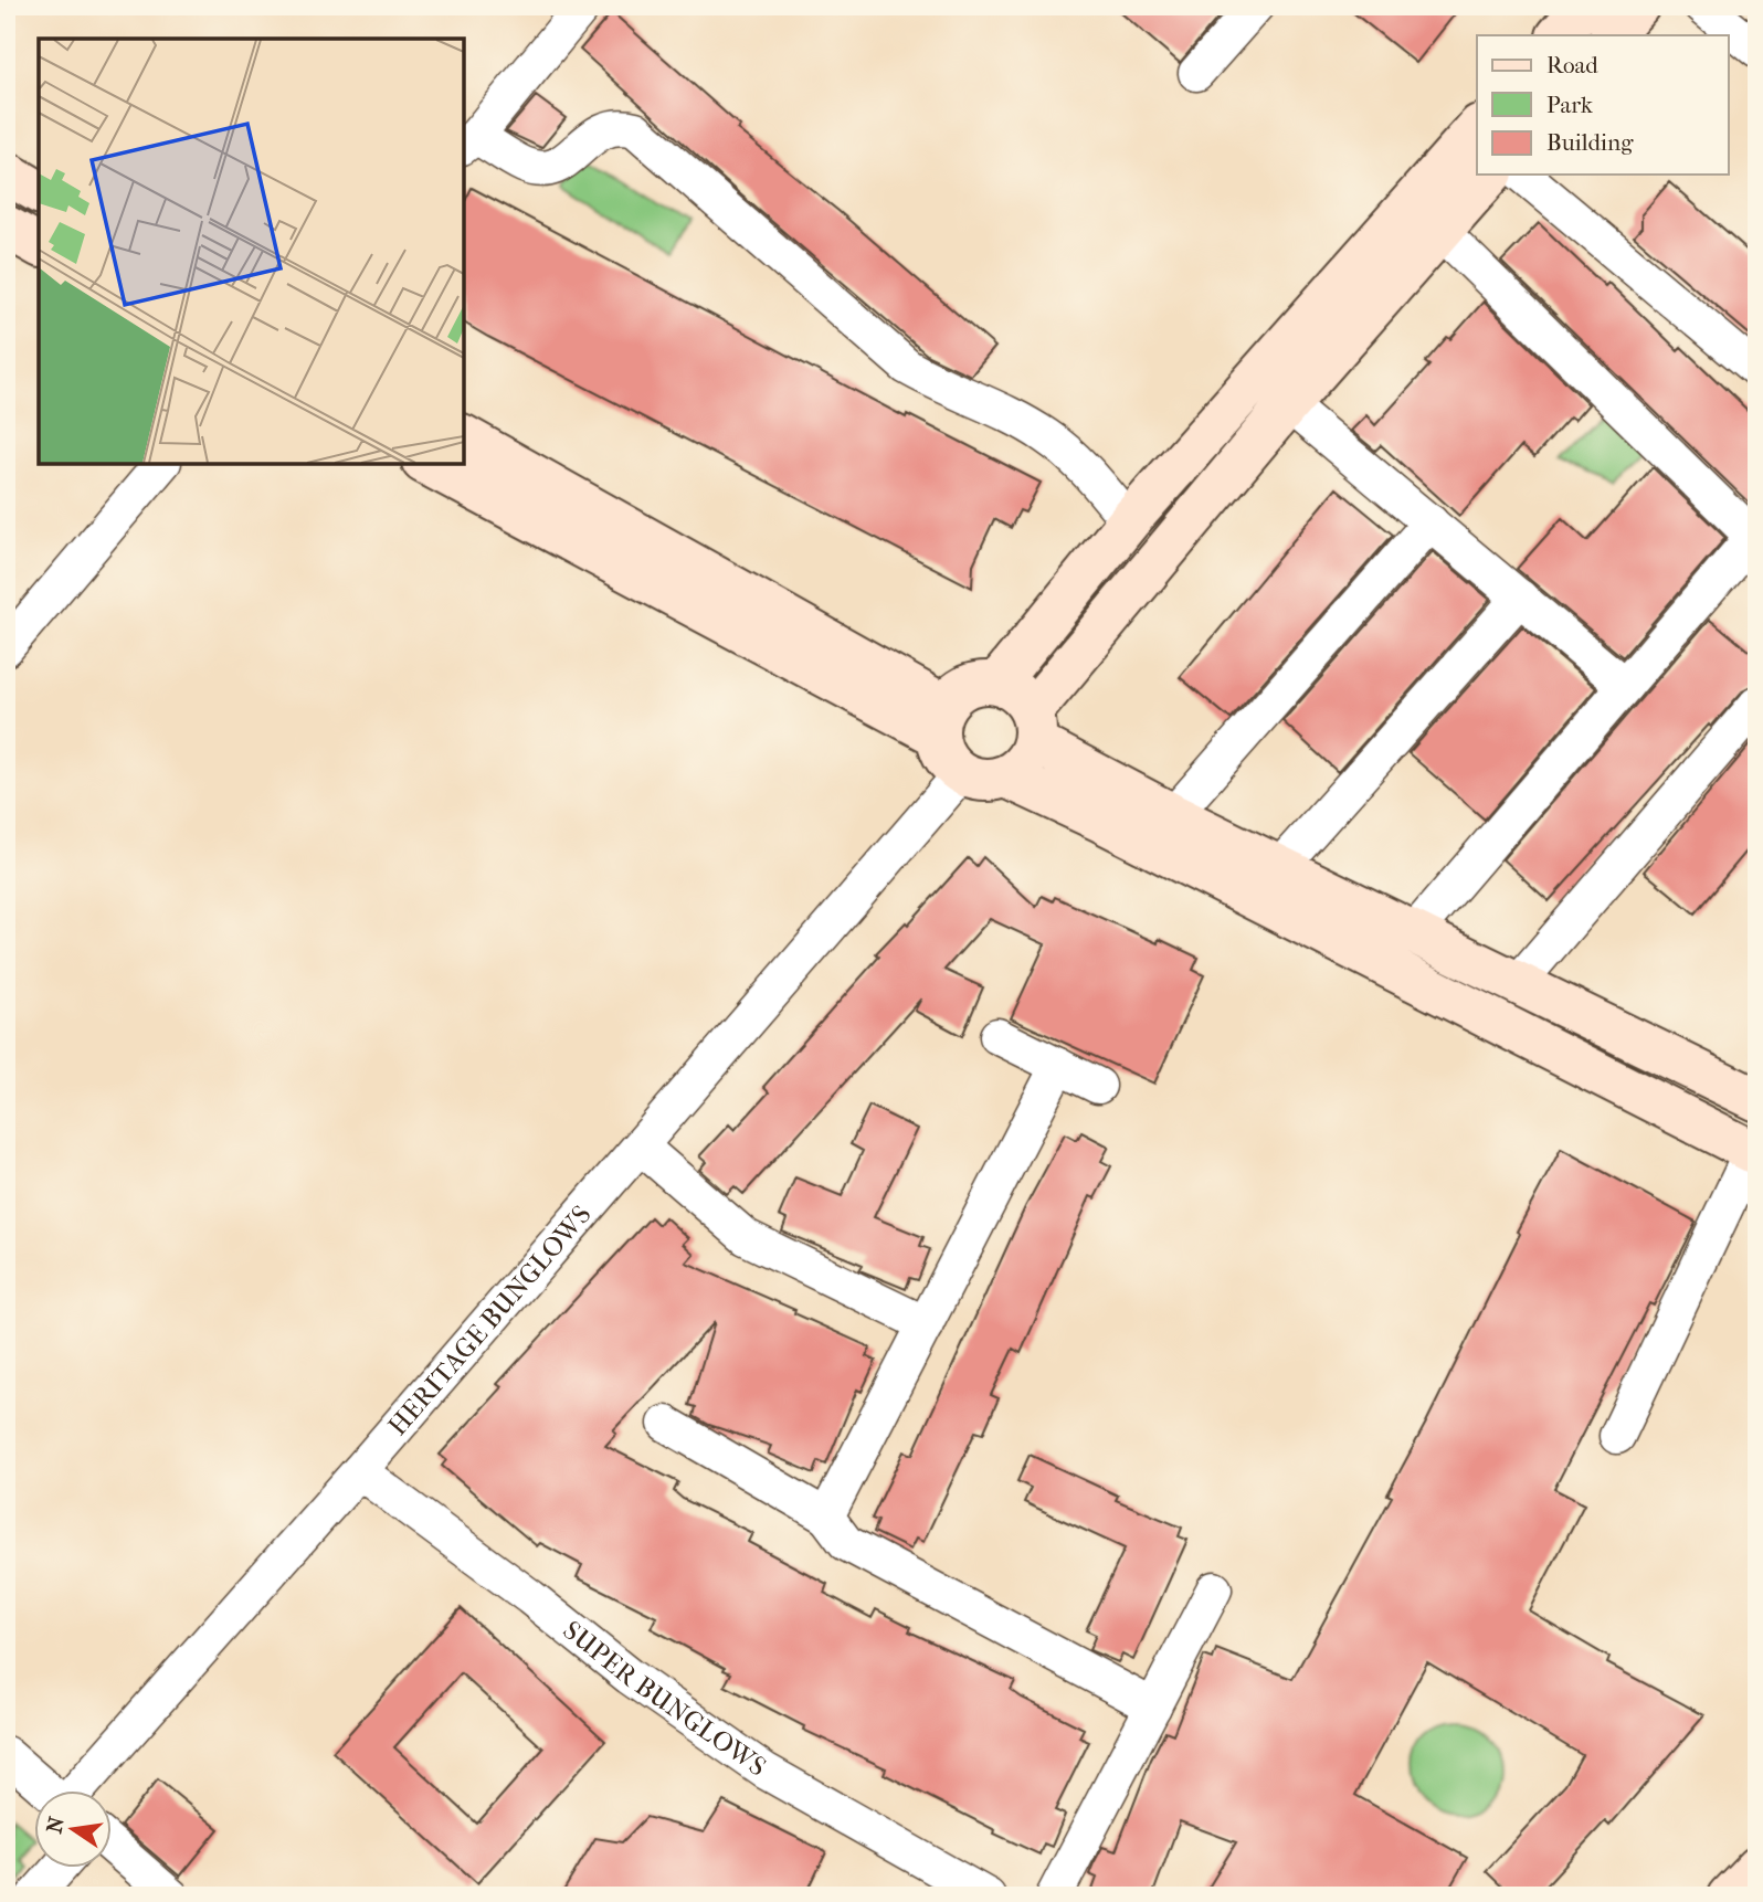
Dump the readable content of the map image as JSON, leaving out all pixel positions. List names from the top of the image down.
{
  "streets": {
    "street": ["HERITAGE BUNGLOWS", "SUPER BUNGLOWS"]
  },
  "crossings": [
    ["HERITAGE BUNGLOWS", "SUPER BUNGLOWS"]
  ],
  "legend": ["Road", "Park", "Building"],
  "north": "left"
}
